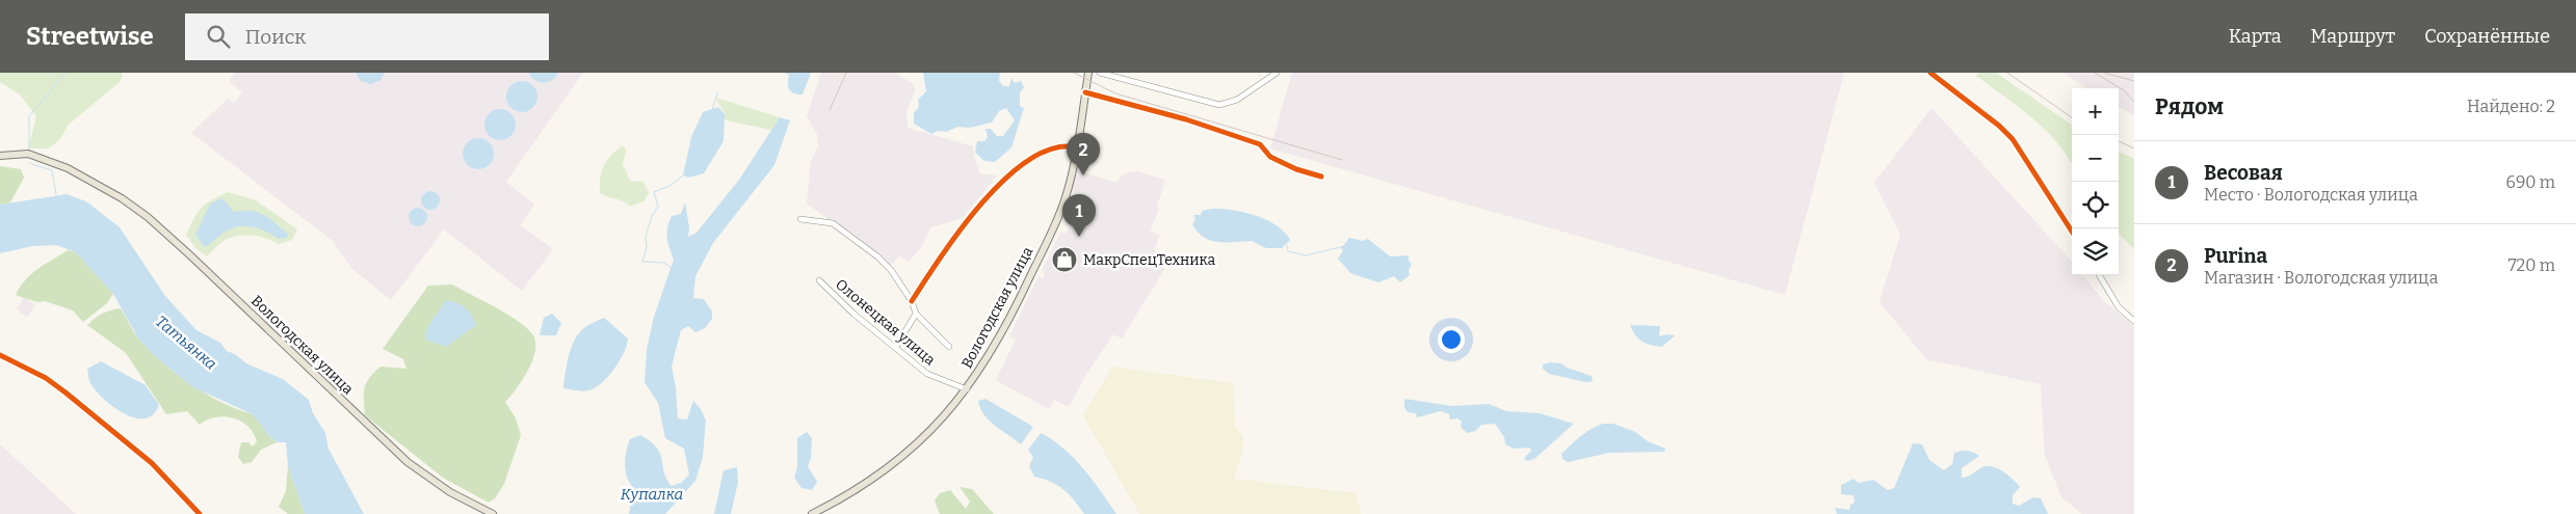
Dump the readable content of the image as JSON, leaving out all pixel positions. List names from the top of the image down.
{
  "streets": {
    "main road": ["Вологодская улица"],
    "street": ["Олонецкая улица"]
  },
  "crossings": [
    ["Вологодская улица", "Олонецкая улица"]
  ],
  "water": ["Татьянка", "Купалка"],
  "places": {
    "shop": ["МакрСпецТехника"]
  },
  "page": {
    "header": "Streetwise",
    "search": "Поиск",
    "nav": ["Карта", "Маршрут", "Сохранённые"],
    "heading": ["Рядом", "Найдено: 2"],
    "map_buttons": ["+", "−"],
    "pins": ["2", "1"],
    "list": [
      {
        "mark": "1",
        "name": "Весовая",
        "note": "Место · Вологодская улица",
        "value": "690 m"
      },
      {
        "mark": "2",
        "name": "Purina",
        "note": "Магазин · Вологодская улица",
        "value": "720 m"
      }
    ]
  }
}
